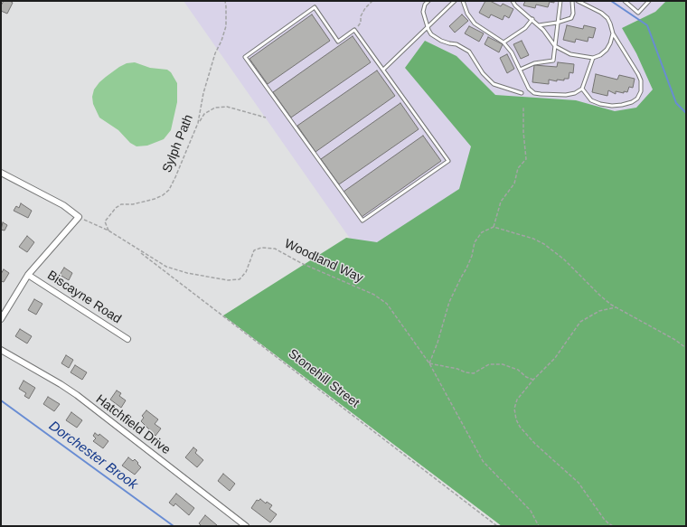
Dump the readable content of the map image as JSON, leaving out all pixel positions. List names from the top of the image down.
{
  "streets": {
    "street": ["Biscayne Road", "Hatchfield Drive"],
    "path": ["Sylph Path", "Woodland Way", "Stonehill Street"]
  },
  "crossings": [
    ["Woodland Way", "Stonehill Street"]
  ],
  "water": ["Dorchester Brook"]
}
